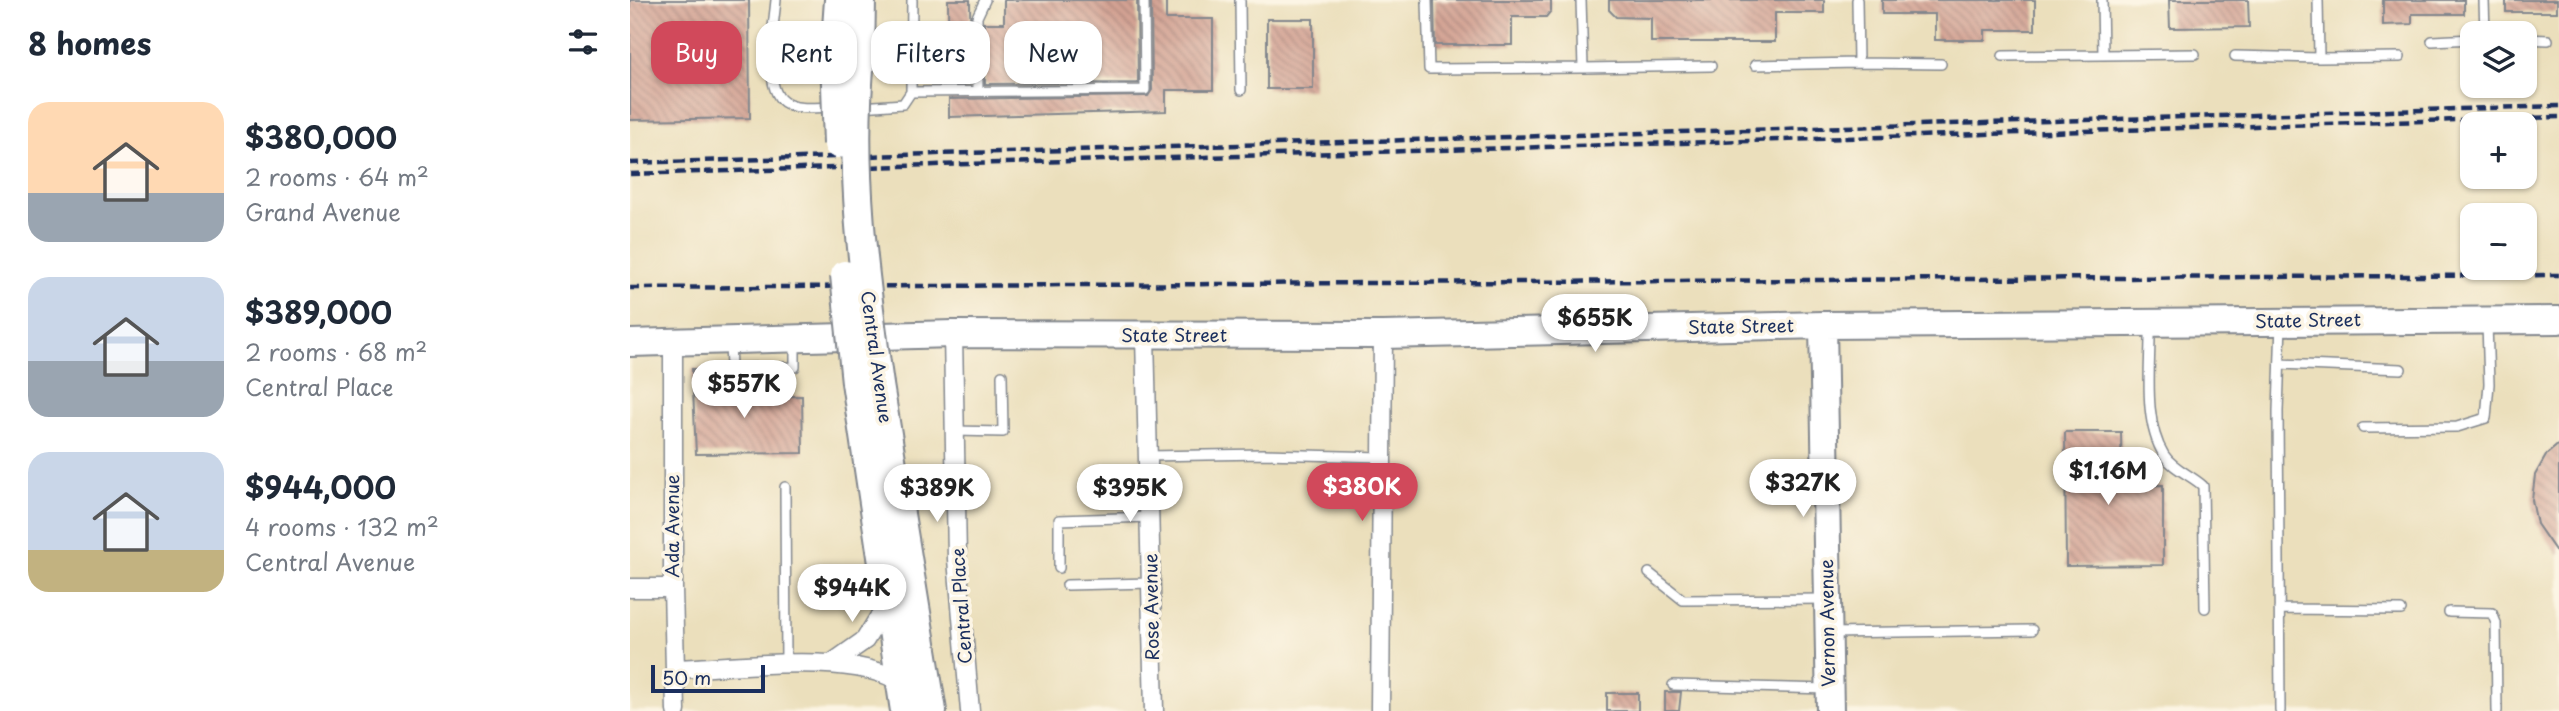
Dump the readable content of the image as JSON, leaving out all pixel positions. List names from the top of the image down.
{
  "streets": {
    "main road": ["Central Avenue"],
    "street": [
      "State Street",
      "Ada Avenue",
      "Central Place",
      "Rose Avenue",
      "Vernon Avenue"
    ]
  },
  "crossings": [
    ["State Street", "Ada Avenue"],
    ["State Street", "Central Place"],
    ["State Street", "Rose Avenue"],
    ["State Street", "Vernon Avenue"]
  ],
  "scale_bar": "50 m",
  "page": {
    "heading": "8 homes",
    "map_buttons": ["+", "−"],
    "chip": [
      "Buy",
      "Rent",
      "Filters",
      "New"
    ],
    "list": [
      {
        "name": "$380,000",
        "note": "2 rooms · 64 m² · Grand Avenue"
      },
      {
        "name": "$389,000",
        "note": "2 rooms · 68 m² · Central Place"
      },
      {
        "name": "$944,000",
        "note": "4 rooms · 132 m² · Central Avenue"
      }
    ],
    "price": [
      "$655K",
      "$557K",
      "$1.16M",
      "$327K",
      "$380K",
      "$389K",
      "$395K",
      "$944K"
    ],
    "scale": "50 m"
  }
}
